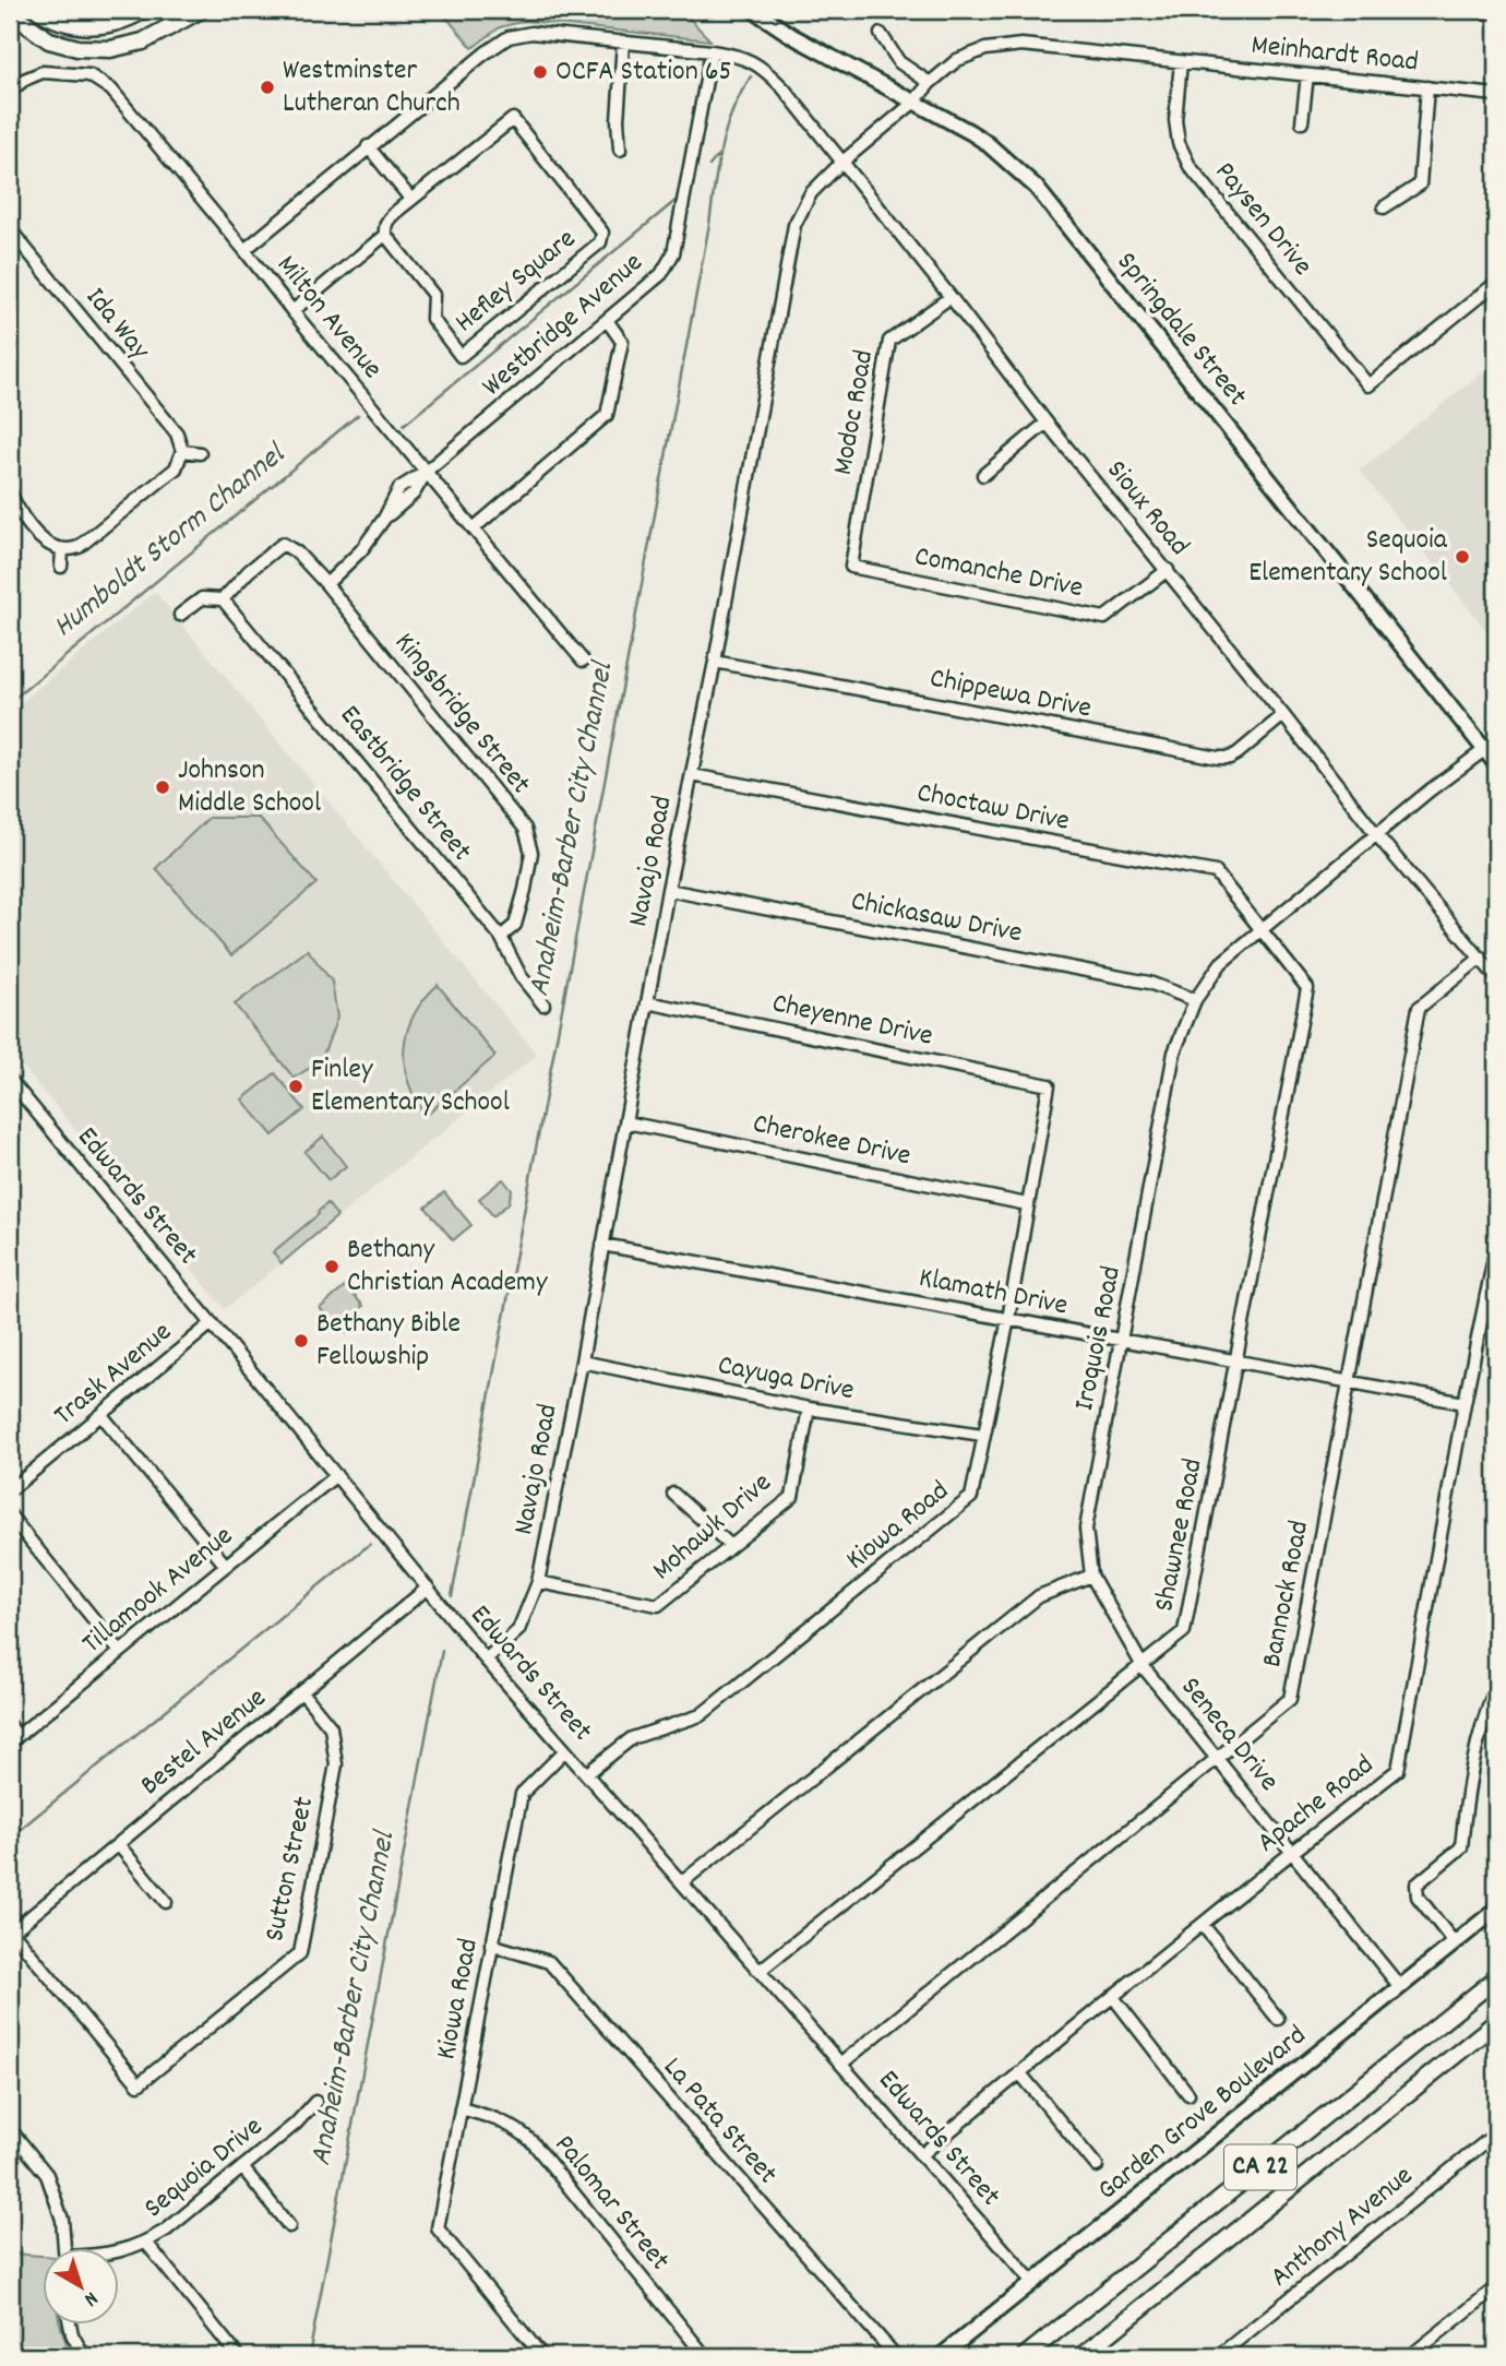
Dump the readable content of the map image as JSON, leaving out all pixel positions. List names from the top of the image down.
{
  "streets": {
    "highway": ["CA 22"],
    "main road": ["Springdale Street", "Garden Grove Boulevard"],
    "street": [
      "Meinhardt Road",
      "Paysen Drive",
      "Hefley Square",
      "Milton Avenue",
      "Ida Way",
      "Westbridge Avenue",
      "Modoc Road",
      "Sioux Road",
      "Comanche Drive",
      "Chippewa Drive",
      "Kingsbridge Street",
      "Eastbridge Street",
      "Choctaw Drive",
      "Navajo Road",
      "Chickasaw Drive",
      "Cheyenne Drive",
      "Cherokee Drive",
      "Edwards Street",
      "Klamath Drive",
      "Iroquois Road",
      "Trask Avenue",
      "Cayuga Drive",
      "Kiowa Road",
      "Mohawk Drive",
      "Shawnee Road",
      "Tillamook Avenue",
      "Bannock Road",
      "Seneca Drive",
      "Bestel Avenue",
      "Apache Road",
      "Sutton Street",
      "La Pata Street",
      "Sequoia Drive",
      "Palomar Street",
      "Anthony Avenue"
    ]
  },
  "crossings": [
    ["Meinhardt Road", "Paysen Drive"],
    ["Meinhardt Road", "Springdale Street"],
    ["Meinhardt Road", "Navajo Road"],
    ["Hefley Square", "Milton Avenue"],
    ["Milton Avenue", "Westbridge Avenue"],
    ["Westbridge Avenue", "Sioux Road"],
    ["Westbridge Avenue", "Kingsbridge Street"],
    ["Springdale Street", "Navajo Road"],
    ["Springdale Street", "Iroquois Road"],
    ["Modoc Road", "Sioux Road"],
    ["Modoc Road", "Comanche Drive"],
    ["Sioux Road", "Comanche Drive"],
    ["Sioux Road", "Chippewa Drive"],
    ["Sioux Road", "Navajo Road"],
    ["Sioux Road", "Iroquois Road"],
    ["Sioux Road", "Bannock Road"],
    ["Chippewa Drive", "Navajo Road"],
    ["Kingsbridge Street", "Eastbridge Street"],
    ["Choctaw Drive", "Navajo Road"],
    ["Choctaw Drive", "Iroquois Road"],
    ["Choctaw Drive", "Shawnee Road"],
    ["Navajo Road", "Chickasaw Drive"],
    ["Navajo Road", "Cheyenne Drive"],
    ["Navajo Road", "Cherokee Drive"],
    ["Navajo Road", "Edwards Street"],
    ["Navajo Road", "Klamath Drive"],
    ["Navajo Road", "Cayuga Drive"],
    ["Navajo Road", "Mohawk Drive"],
    ["Chickasaw Drive", "Iroquois Road"],
    ["Cheyenne Drive", "Kiowa Road"],
    ["Cherokee Drive", "Kiowa Road"],
    ["Edwards Street", "Trask Avenue"],
    ["Edwards Street", "Kiowa Road"],
    ["Edwards Street", "Shawnee Road"],
    ["Edwards Street", "Tillamook Avenue"],
    ["Edwards Street", "Bannock Road"],
    ["Edwards Street", "Bestel Avenue"],
    ["Edwards Street", "Apache Road"],
    ["Edwards Street", "Garden Grove Boulevard"],
    ["Klamath Drive", "Iroquois Road"],
    ["Klamath Drive", "Kiowa Road"],
    ["Klamath Drive", "Shawnee Road"],
    ["Klamath Drive", "Bannock Road"],
    ["Klamath Drive", "Apache Road"],
    ["Iroquois Road", "Shawnee Road"],
    ["Iroquois Road", "Seneca Drive"],
    ["Cayuga Drive", "Kiowa Road"],
    ["Cayuga Drive", "Mohawk Drive"],
    ["Kiowa Road", "La Pata Street"],
    ["Kiowa Road", "Palomar Street"],
    ["Shawnee Road", "Seneca Drive"],
    ["Bannock Road", "Seneca Drive"],
    ["Seneca Drive", "Apache Road"],
    ["Seneca Drive", "Garden Grove Boulevard"],
    ["Bestel Avenue", "Sutton Street"]
  ],
  "water": ["Humboldt Storm Channel", "Anaheim-Barber City Channel"],
  "places": [
    "OCFA Station 65",
    "Westminster Lutheran Church",
    "Sequoia Elementary School",
    "Johnson Middle School",
    "Finley Elementary School",
    "Bethany Christian Academy",
    "Bethany Bible Fellowship"
  ],
  "north": "bottom right"
}
